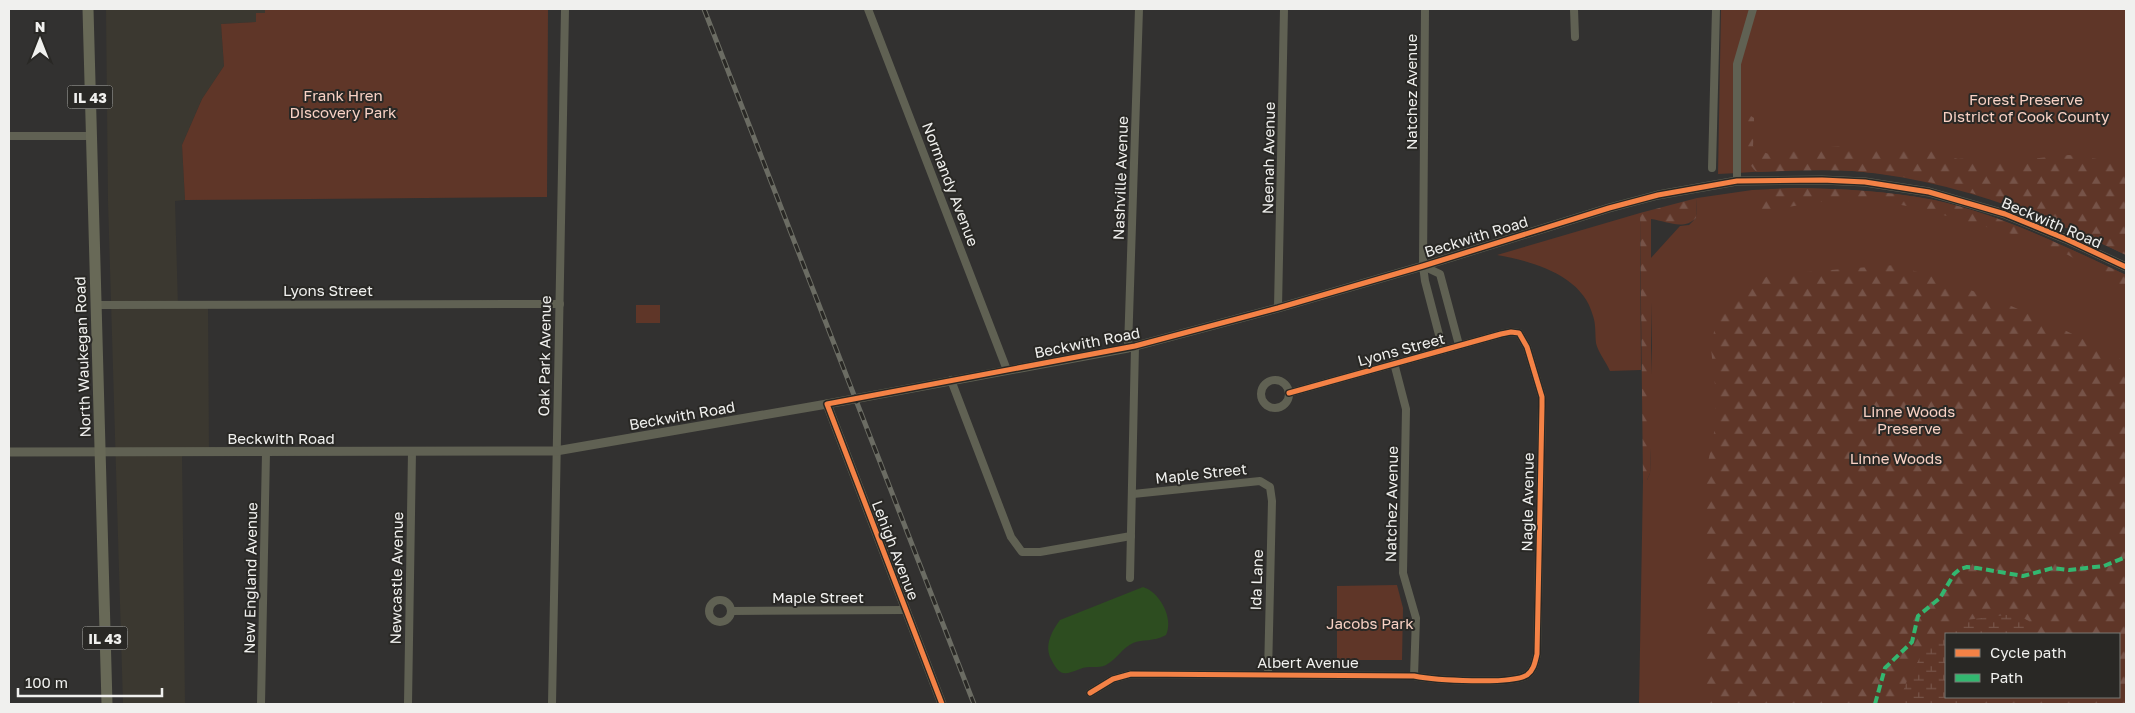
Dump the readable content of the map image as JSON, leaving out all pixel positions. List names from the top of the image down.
{
  "streets": {
    "main road": ["IL 43", "North Waukegan Road"],
    "street": [
      "Natchez Avenue",
      "Neenah Avenue",
      "Nashville Avenue",
      "Normandy Avenue",
      "Beckwith Road",
      "Lyons Street",
      "Oak Park Avenue",
      "Maple Street",
      "Nagle Avenue",
      "Lehigh Avenue",
      "New England Avenue",
      "Newcastle Avenue",
      "Ida Lane",
      "Albert Avenue"
    ]
  },
  "crossings": [
    ["Natchez Avenue", "Beckwith Road"],
    ["Natchez Avenue", "Lyons Street"],
    ["Natchez Avenue", "Albert Avenue"],
    ["Neenah Avenue", "Beckwith Road"],
    ["Nashville Avenue", "Beckwith Road"],
    ["Nashville Avenue", "Maple Street"],
    ["Normandy Avenue", "Beckwith Road"],
    ["Beckwith Road", "Oak Park Avenue"],
    ["Beckwith Road", "North Waukegan Road"],
    ["Beckwith Road", "Lehigh Avenue"],
    ["Beckwith Road", "New England Avenue"],
    ["Beckwith Road", "Newcastle Avenue"],
    ["Lyons Street", "Oak Park Avenue"],
    ["Lyons Street", "North Waukegan Road"],
    ["Lyons Street", "Nagle Avenue"],
    ["Maple Street", "Lehigh Avenue"],
    ["Maple Street", "Ida Lane"],
    ["Nagle Avenue", "Albert Avenue"],
    ["Ida Lane", "Albert Avenue"]
  ],
  "parks": [
    "Frank Hren Discovery Park",
    "Forest Preserve District of Cook County",
    "Linne Woods Preserve",
    "Linne Woods",
    "Jacobs Park"
  ],
  "legend": ["Cycle path", "Path"],
  "scale_bar": "100 m",
  "north": "top"
}
